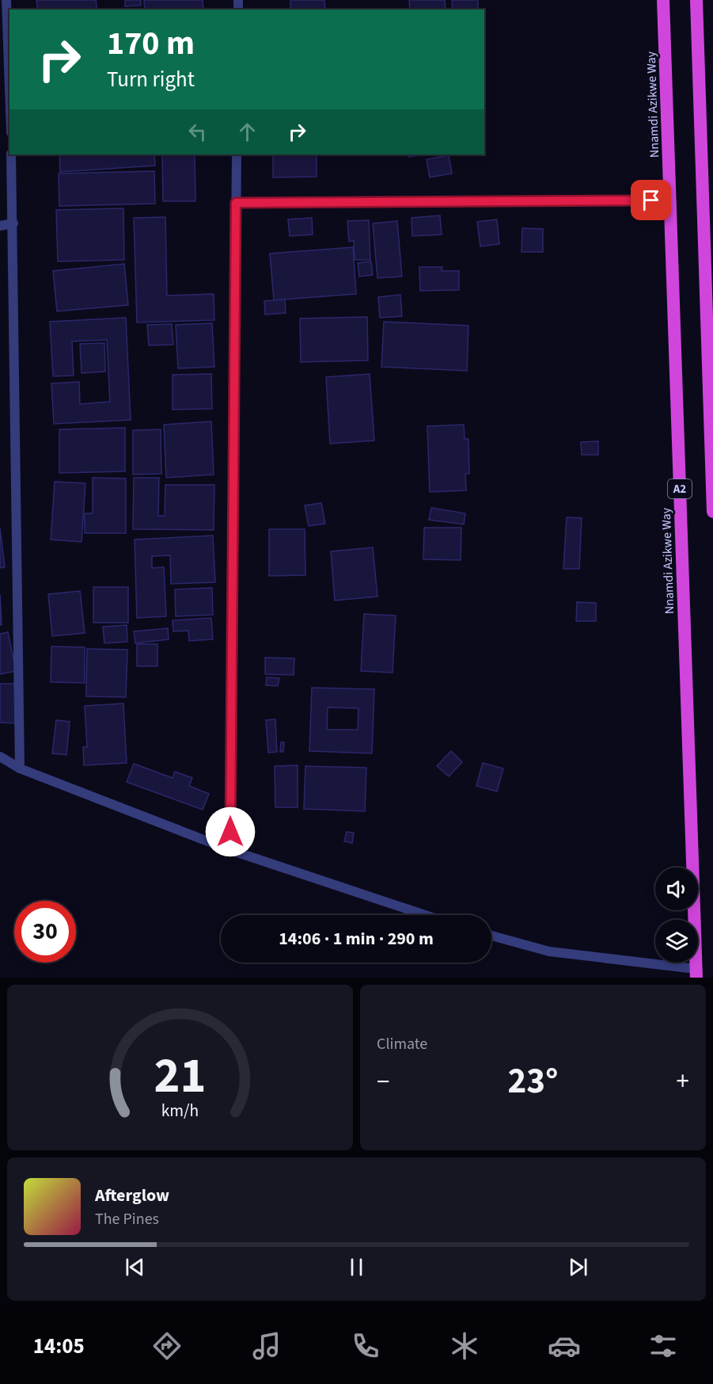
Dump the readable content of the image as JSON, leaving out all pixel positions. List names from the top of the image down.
{
  "streets": {
    "highway": ["Nnamdi Azikwe Way", "A2"]
  },
  "page": {
    "turn": ["170 m", "Turn right"],
    "limit": "30",
    "trip": "14:06 · 1 min · 290 m",
    "tile": "Climate",
    "heat": ["−", "23°", "+"],
    "song": ["Afterglow", "The Pines"],
    "tabs": "14:05",
    "gauge": ["21", "km/h"]
  }
}
